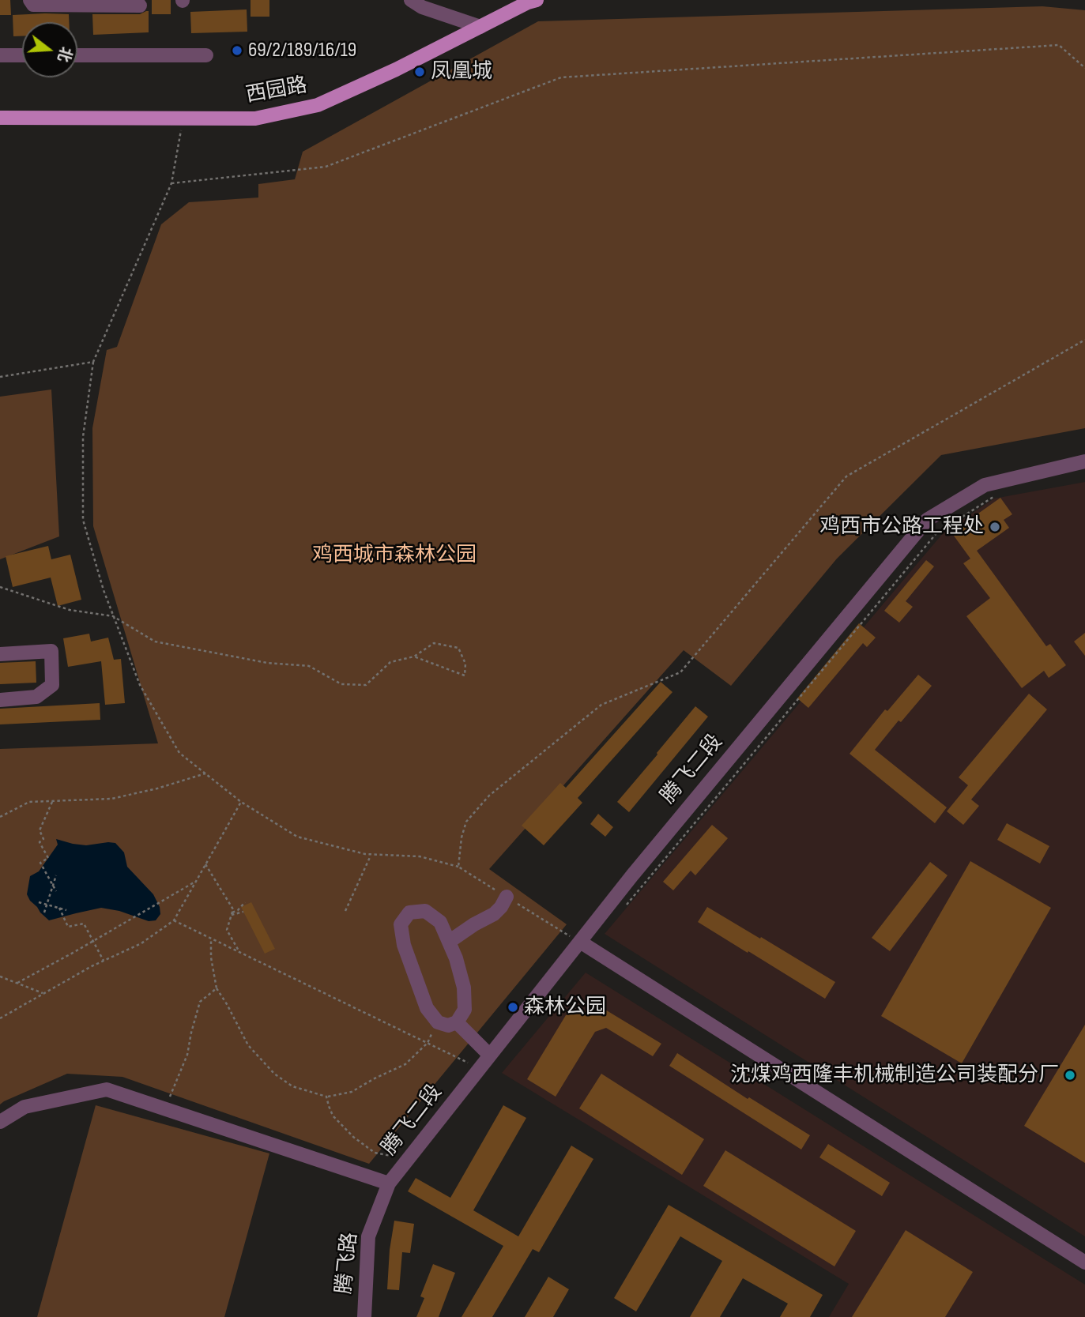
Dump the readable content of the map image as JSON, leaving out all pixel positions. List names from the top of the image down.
{
  "streets": {
    "main road": ["西园路"],
    "street": ["腾飞二段", "腾飞路"]
  },
  "crossings": [
    ["腾飞二段", "腾飞路"]
  ],
  "parks": ["鸡西城市森林公园"],
  "places": [
    "69/2/189/16/19",
    "凤凰城",
    "鸡西市公路工程处",
    "森林公园",
    "沈煤鸡西隆丰机械制造公司装配分厂"
  ],
  "north": "right"
}
